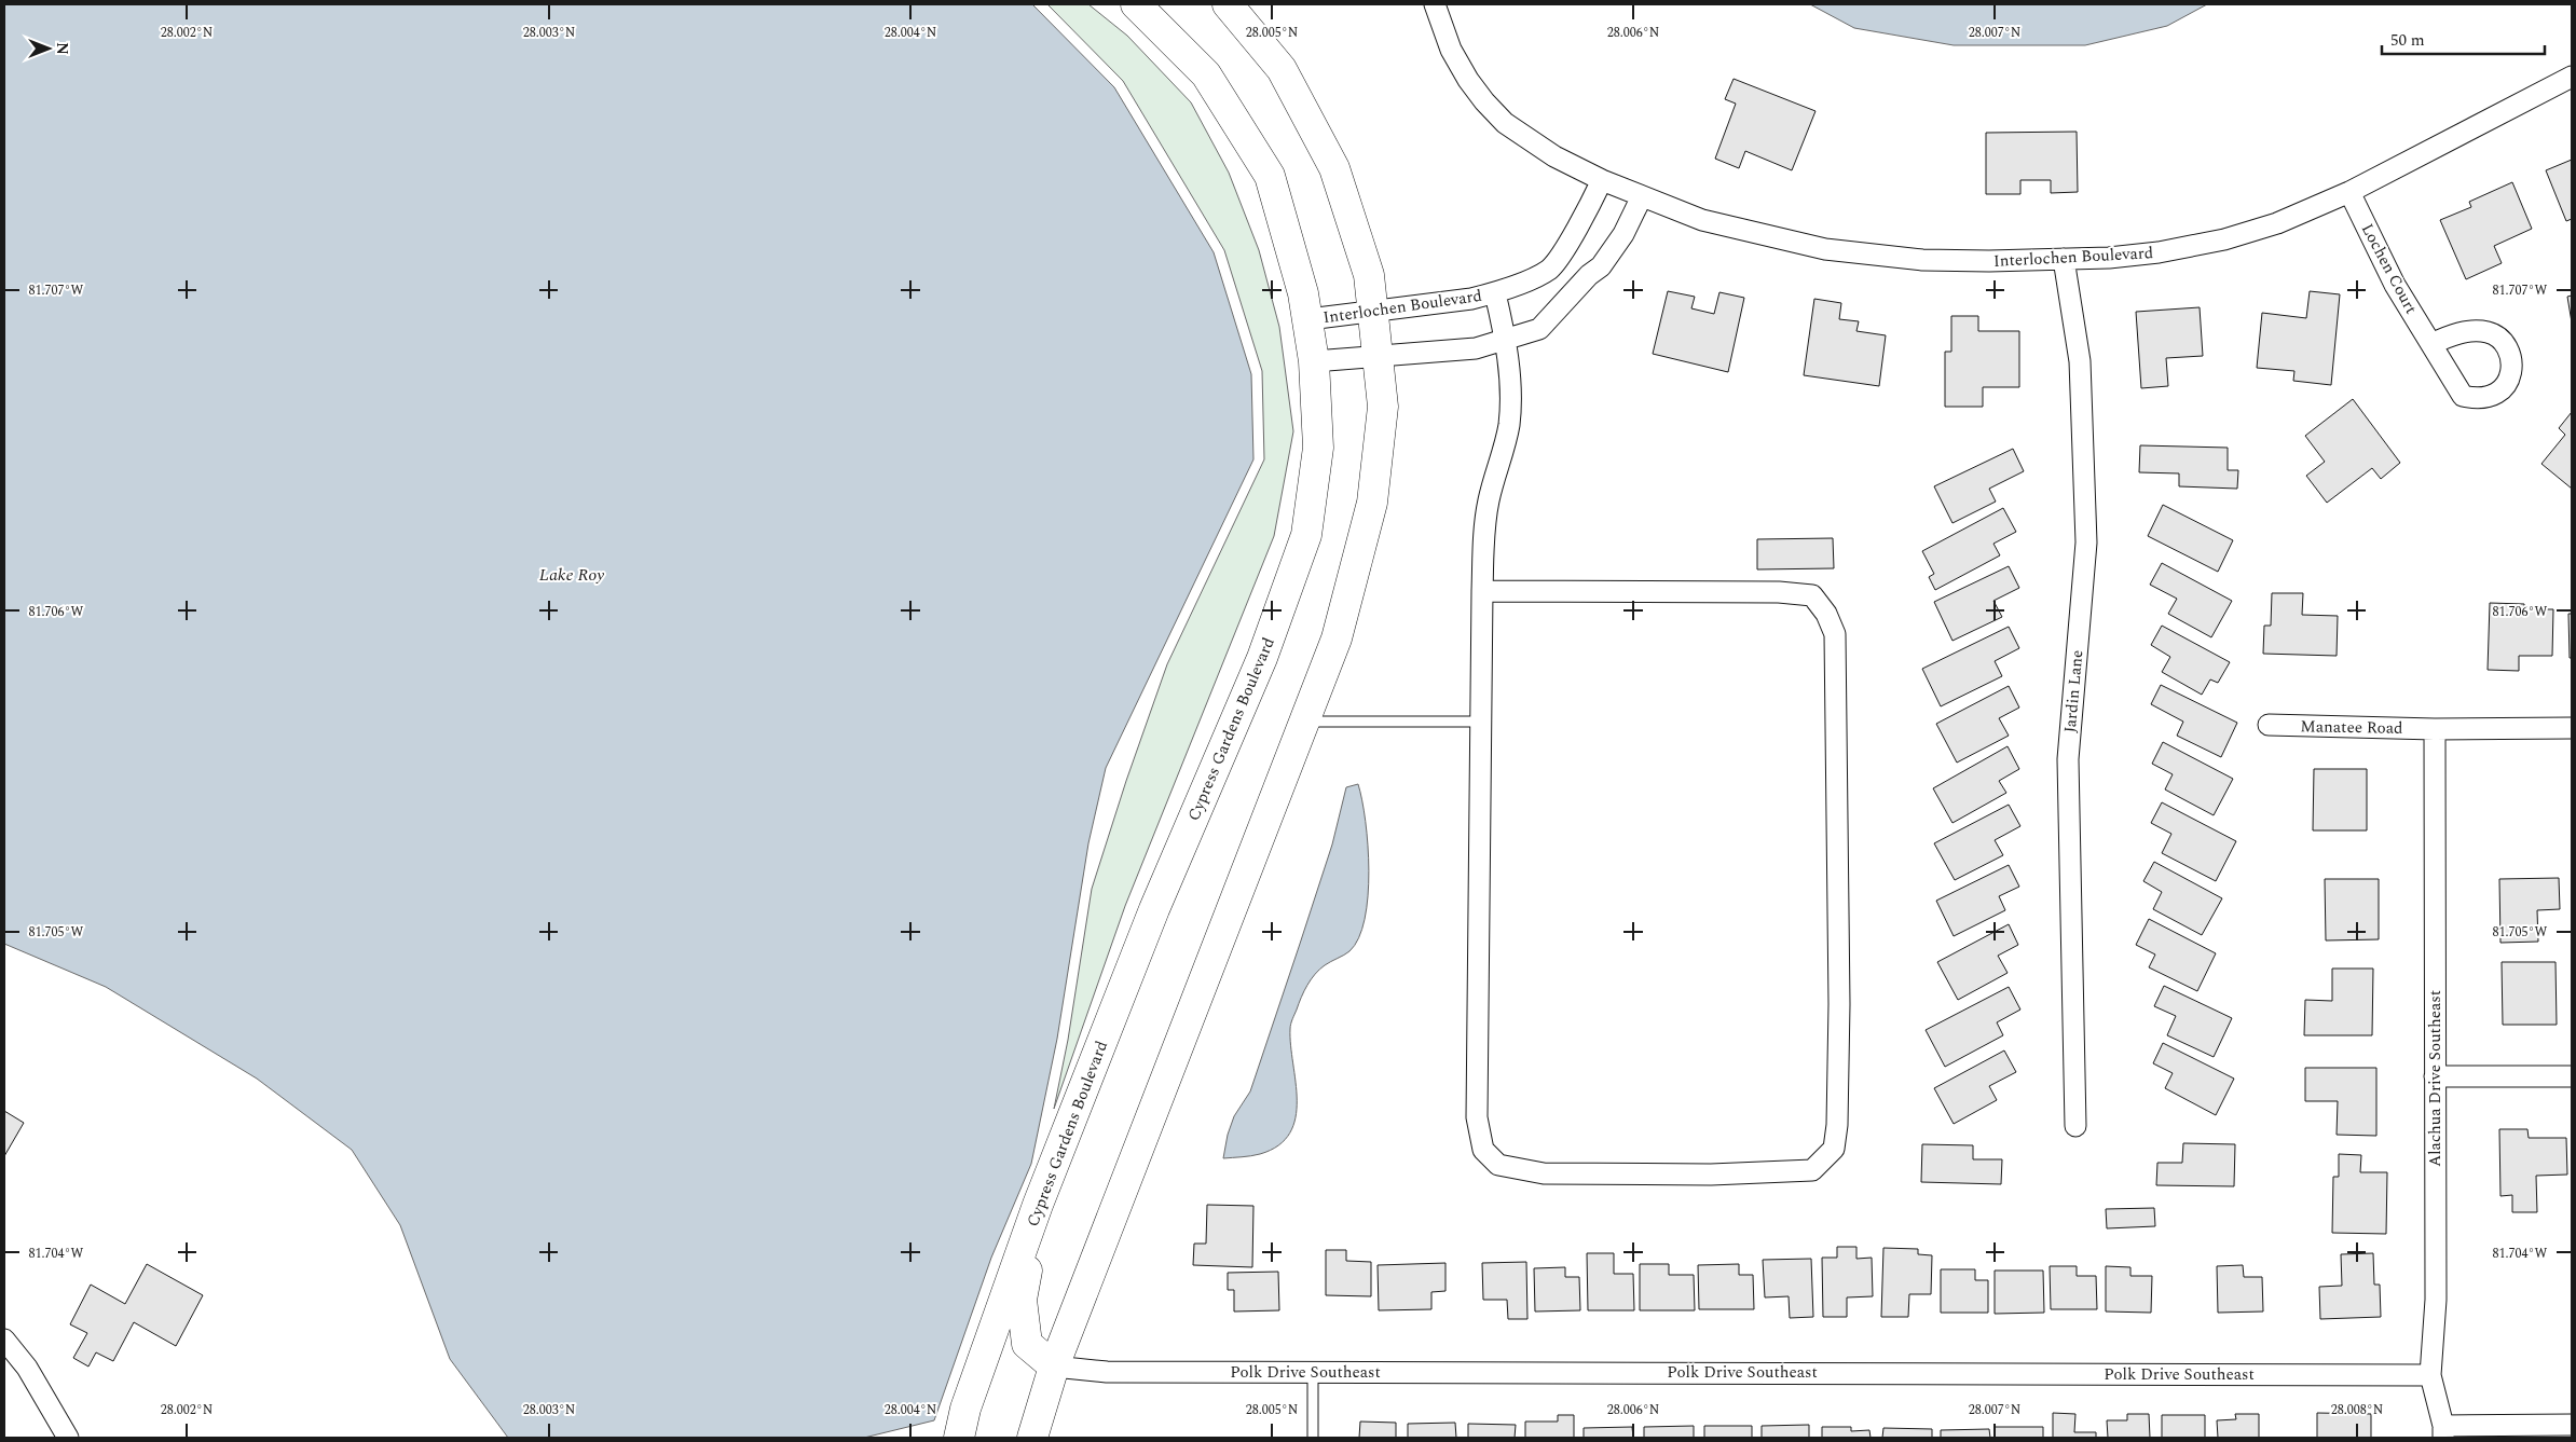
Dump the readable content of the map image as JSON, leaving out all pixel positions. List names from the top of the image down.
{
  "streets": {
    "main road": ["Cypress Gardens Boulevard"],
    "street": [
      "Interlochen Boulevard",
      "Lochen Court",
      "Jardin Lane",
      "Manatee Road",
      "Alachua Drive Southeast",
      "Polk Drive Southeast"
    ]
  },
  "crossings": [
    ["Interlochen Boulevard", "Lochen Court"],
    ["Interlochen Boulevard", "Jardin Lane"],
    ["Interlochen Boulevard", "Cypress Gardens Boulevard"],
    ["Manatee Road", "Alachua Drive Southeast"],
    ["Alachua Drive Southeast", "Polk Drive Southeast"]
  ],
  "water": ["Lake Roy"],
  "scale_bar": "50 m",
  "north": "right",
  "coordinates": [
    "28.002°N",
    "28.003°N",
    "28.004°N",
    "28.005°N",
    "28.006°N",
    "28.007°N",
    "81.707°W",
    "81.706°W",
    "81.705°W",
    "81.704°W",
    "28.008°N"
  ]
}
